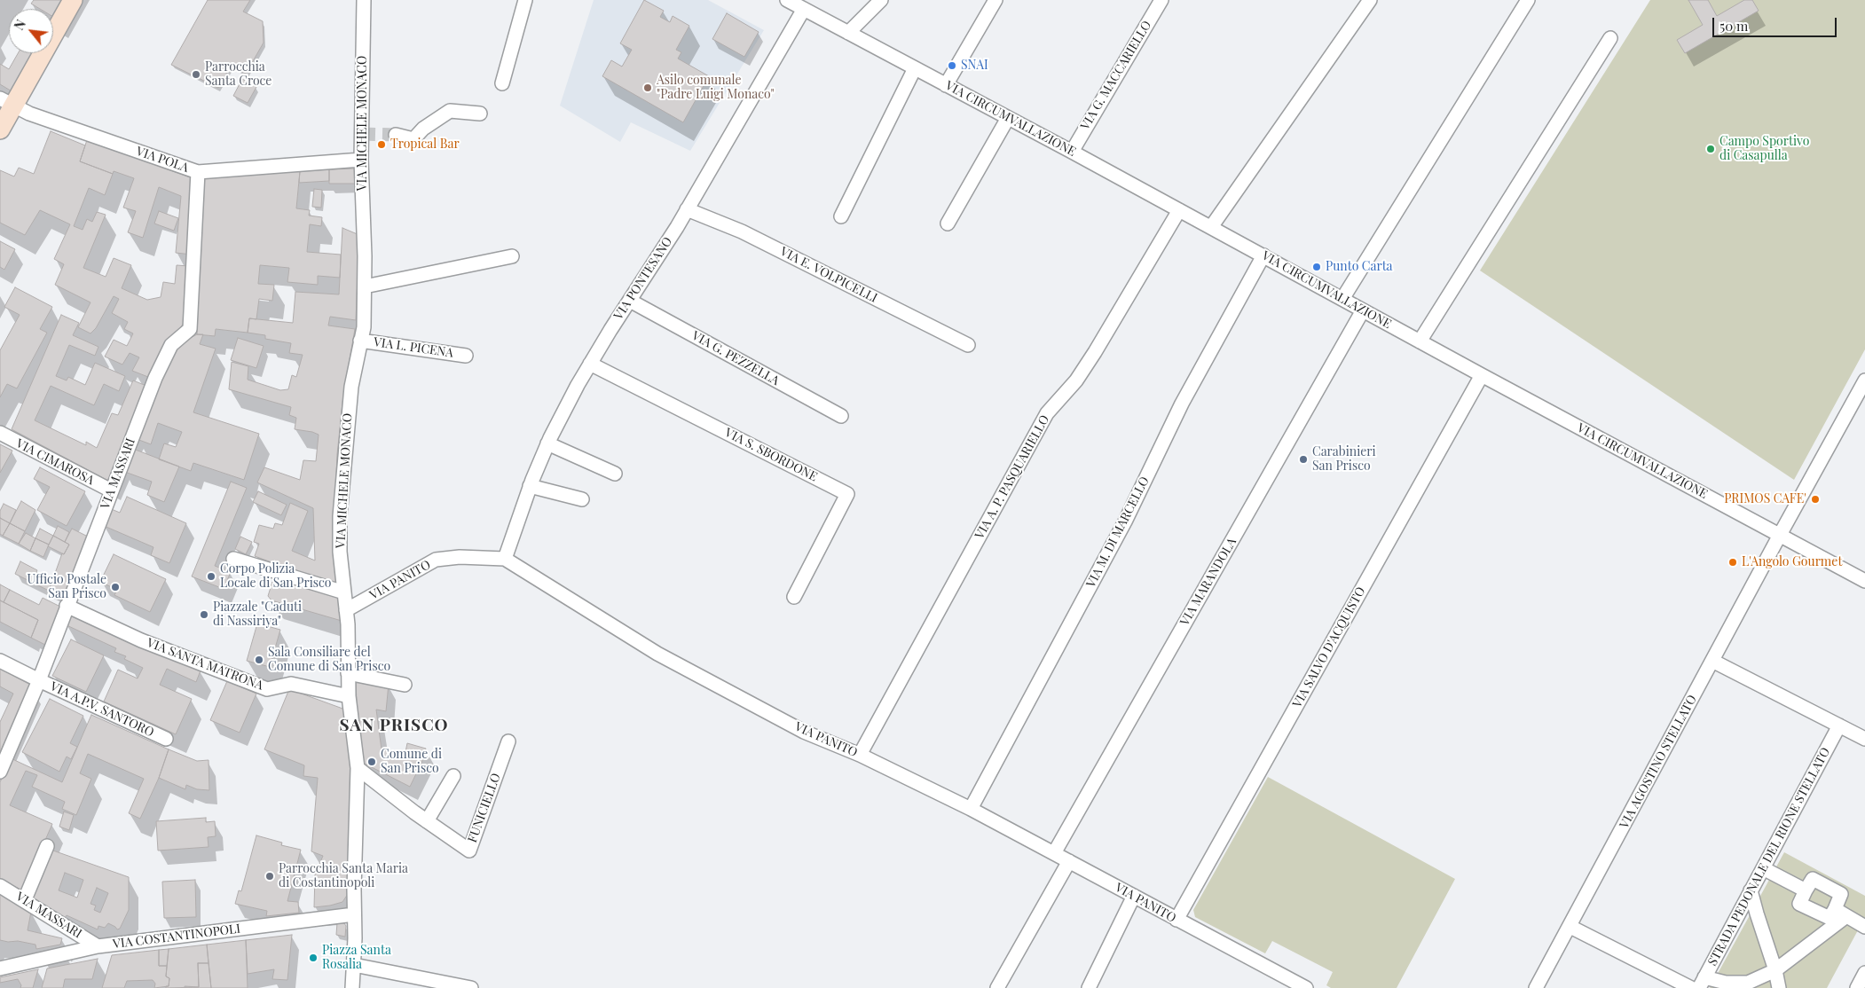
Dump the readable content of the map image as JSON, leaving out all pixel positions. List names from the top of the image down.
{
  "streets": {
    "street": [
      "VIA G. MACCARIELLO",
      "VIA CIRCUMVALLAZIONE",
      "VIA MICHELE MONACO",
      "VIA POLA",
      "VIA E. VOLPICELLI",
      "VIA PONTESANO",
      "VIA L. PICENA",
      "VIA G. PEZZELLA",
      "VIA S. SBORDONE",
      "VIA CIMAROSA",
      "VIA MASSARI",
      "VIA A. P. PASQUARIELLO",
      "VIA M. DI MARCELLO",
      "VIA PANITO",
      "VIA MARANDOLA",
      "VIA SALVO D'ACQUISTO",
      "VIA SANTA MATRONA",
      "VIA A.P.V. SANTORO",
      "VIA AGOSTINO STELLATO",
      "FUNICIELLO",
      "STRADA PEDONALE DEL RIONE STELLATO",
      "VIA COSTANTINOPOLI"
    ]
  },
  "crossings": [
    ["VIA G. MACCARIELLO", "VIA CIRCUMVALLAZIONE"],
    ["VIA CIRCUMVALLAZIONE", "VIA PONTESANO"],
    ["VIA CIRCUMVALLAZIONE", "VIA A. P. PASQUARIELLO"],
    ["VIA CIRCUMVALLAZIONE", "VIA M. DI MARCELLO"],
    ["VIA CIRCUMVALLAZIONE", "VIA MARANDOLA"],
    ["VIA CIRCUMVALLAZIONE", "VIA SALVO D'ACQUISTO"],
    ["VIA CIRCUMVALLAZIONE", "VIA AGOSTINO STELLATO"],
    ["VIA MICHELE MONACO", "VIA POLA"],
    ["VIA MICHELE MONACO", "VIA L. PICENA"],
    ["VIA MICHELE MONACO", "VIA PANITO"],
    ["VIA MICHELE MONACO", "VIA SANTA MATRONA"],
    ["VIA MICHELE MONACO", "FUNICIELLO"],
    ["VIA MICHELE MONACO", "VIA COSTANTINOPOLI"],
    ["VIA POLA", "VIA MASSARI"],
    ["VIA E. VOLPICELLI", "VIA PONTESANO"],
    ["VIA PONTESANO", "VIA G. PEZZELLA"],
    ["VIA PONTESANO", "VIA S. SBORDONE"],
    ["VIA PONTESANO", "VIA PANITO"],
    ["VIA CIMAROSA", "VIA MASSARI"],
    ["VIA MASSARI", "VIA SANTA MATRONA"],
    ["VIA MASSARI", "VIA A.P.V. SANTORO"],
    ["VIA MASSARI", "VIA COSTANTINOPOLI"],
    ["VIA A. P. PASQUARIELLO", "VIA PANITO"],
    ["VIA M. DI MARCELLO", "VIA PANITO"],
    ["VIA PANITO", "VIA MARANDOLA"],
    ["VIA PANITO", "VIA SALVO D'ACQUISTO"]
  ],
  "districts": ["SAN PRISCO"],
  "places": [
    "SNAI",
    "Parrocchia Santa Croce",
    "Asilo comunale \"Padre Luigi Monaco\"",
    "Tropical Bar",
    "Campo Sportivo di Casapulla",
    "Punto Carta",
    "Carabinieri San Prisco",
    "PRIMOS CAFE'",
    "L'Angolo Gourmet",
    "Corpo Polizia Locale di San Prisco",
    "Ufficio Postale San Prisco",
    "Piazzale \"Caduti di Nassiriya\"",
    "Sala Consiliare del Comune di San Prisco",
    "Comune di San Prisco",
    "Parrocchia Santa Maria di Costantinopoli",
    "Piazza Santa Rosalia"
  ],
  "scale_bar": "50 m",
  "north": "top left"
}
